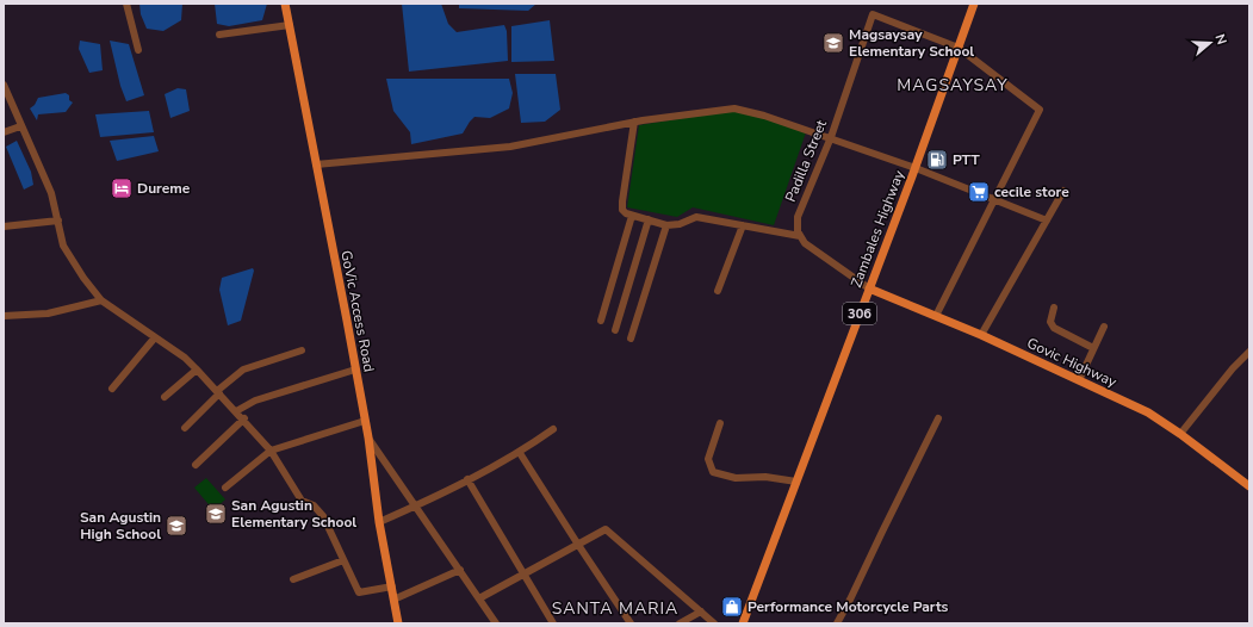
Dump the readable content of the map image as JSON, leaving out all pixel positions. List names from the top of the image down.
{
  "streets": {
    "main road": [
      "Zambales Highway",
      "GoVic Access Road",
      "306",
      "Govic Highway"
    ],
    "street": ["Padilla Street"]
  },
  "crossings": [
    ["Padilla Street", "Zambales Highway"],
    ["Zambales Highway", "Govic Highway"]
  ],
  "districts": ["MAGSAYSAY", "SANTA MARIA"],
  "places": {
    "school or university": ["Magsaysay Elementary School", "San Agustin Elementary School", "San Agustin High School"],
    "fuel station": ["PTT"],
    "hotel": ["Dureme"],
    "supermarket": ["cecile store"],
    "shop": ["Performance Motorcycle Parts"]
  },
  "north": "right"
}
